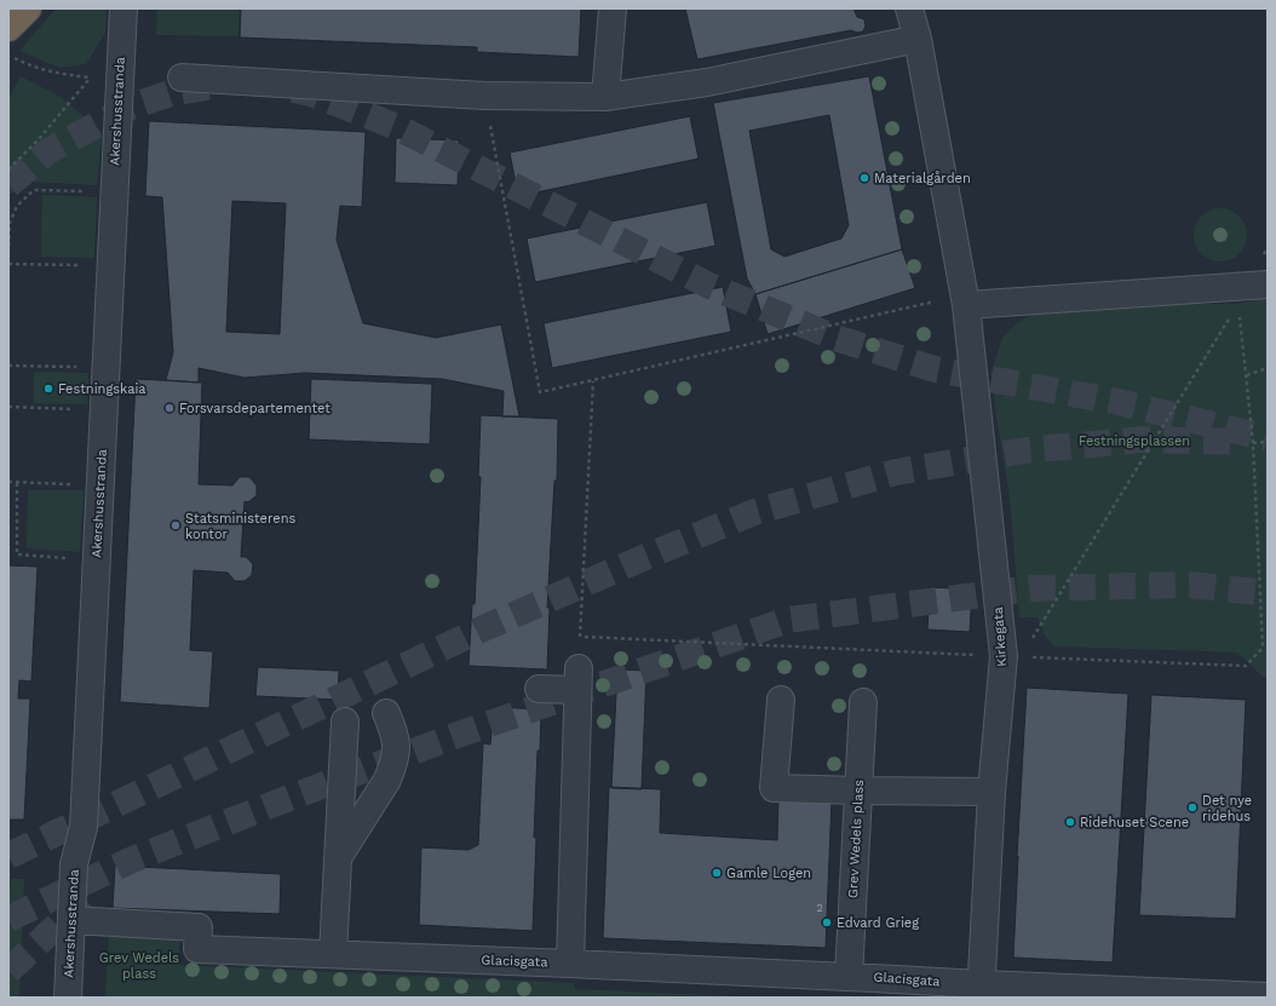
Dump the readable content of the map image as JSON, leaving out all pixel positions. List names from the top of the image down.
{
  "streets": {
    "street": [
      "Akershusstranda",
      "Kirkegata",
      "Grev Wedels plass",
      "Glacisgata"
    ]
  },
  "crossings": [
    ["Akershusstranda", "Glacisgata"],
    ["Kirkegata", "Glacisgata"],
    ["Grev Wedels plass", "Glacisgata"]
  ],
  "parks": ["Festningsplassen", "Grev Wedels plass"],
  "places": [
    "Materialgården",
    "Festningskaia",
    "Forsvarsdepartementet",
    "Statsministerens kontor",
    "Det nye ridehus",
    "Ridehuset Scene",
    "Gamle Logen",
    "Edvard Grieg"
  ],
  "house_numbers": ["2"]
}
